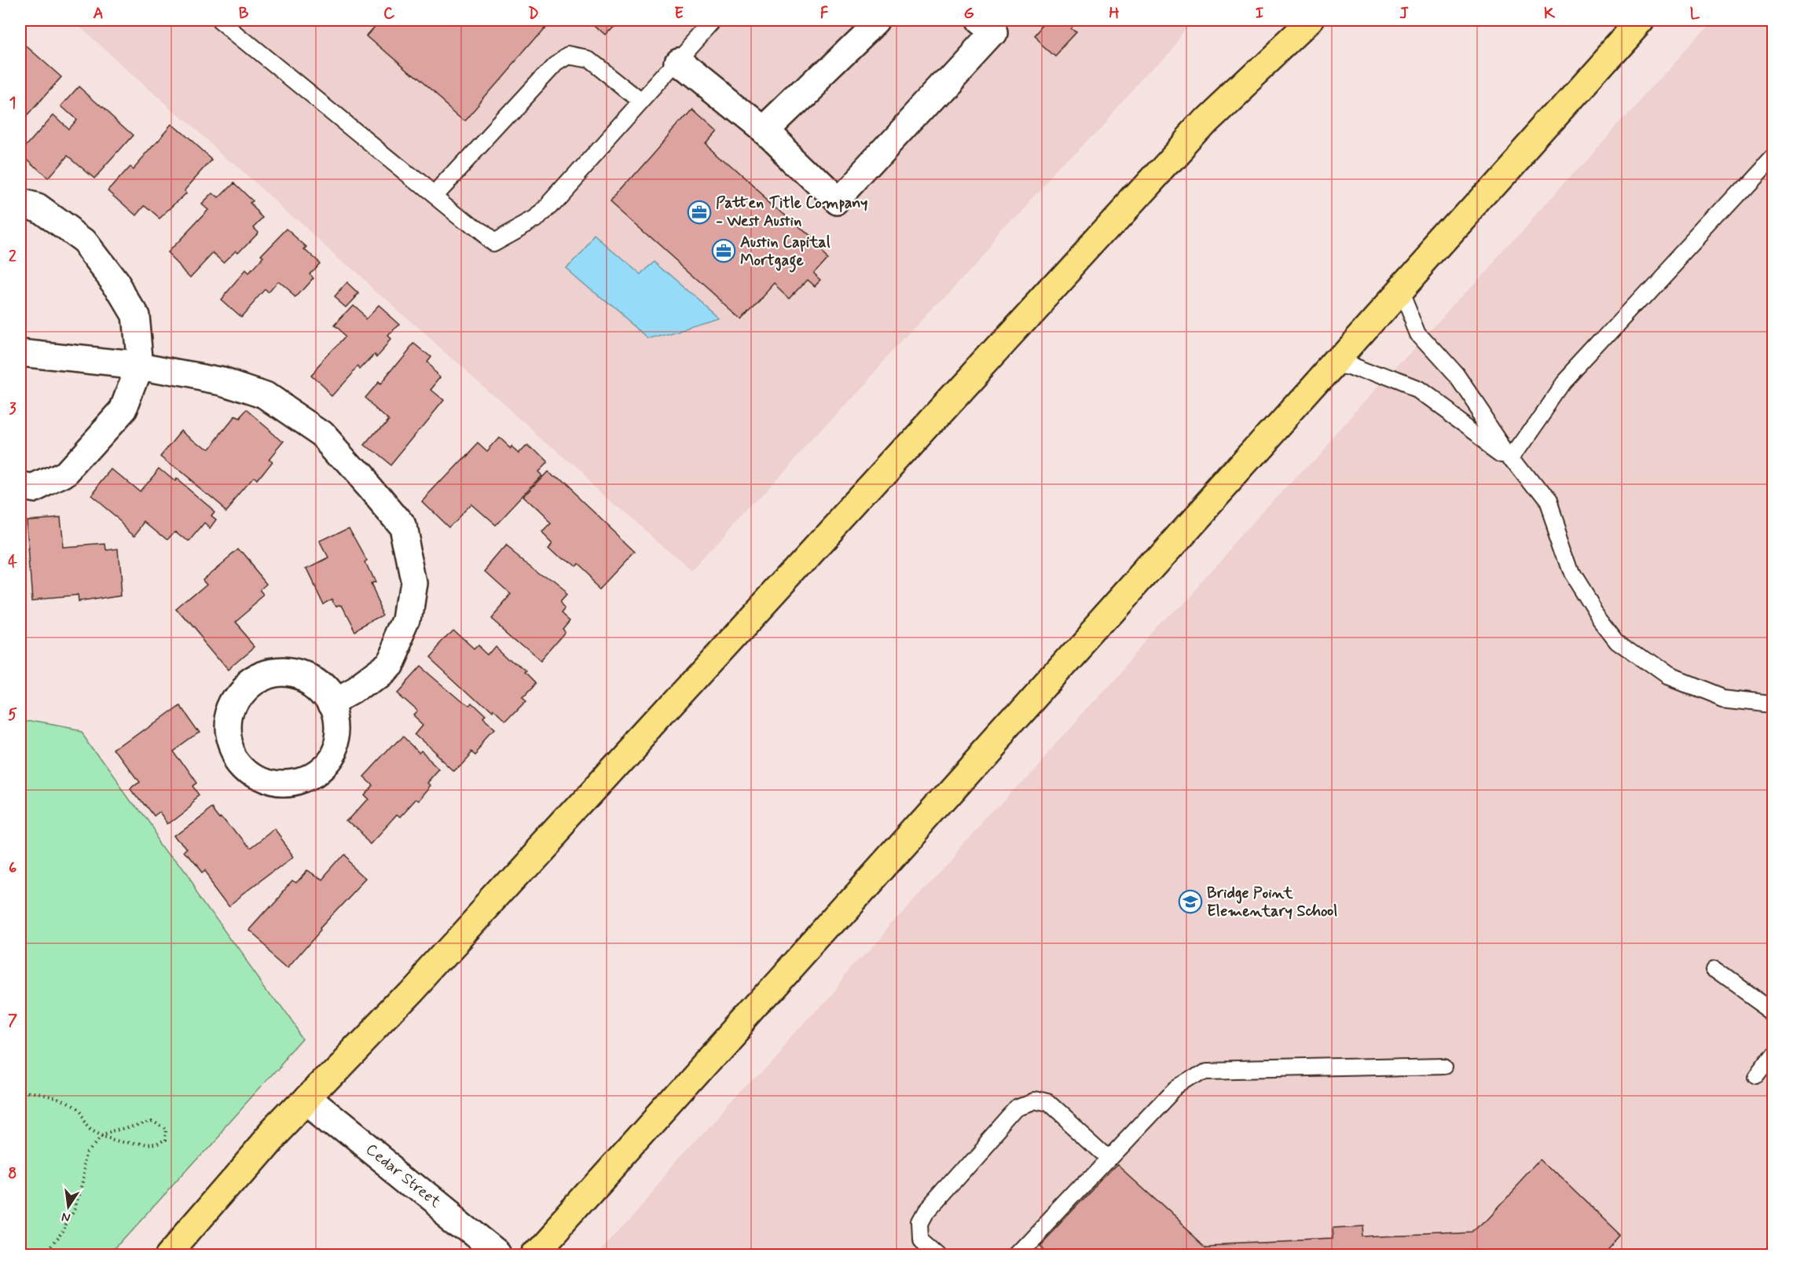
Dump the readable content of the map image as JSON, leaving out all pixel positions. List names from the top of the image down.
{
  "streets": {
    "street": ["Cedar Street"]
  },
  "places": {
    "office": ["Patten Title Company - West Austin", "Austin Capital Mortgage"],
    "school or university": ["Bridge Point Elementary School"]
  },
  "north": "bottom",
  "grid": {
    "columns": [
      "A",
      "B",
      "C",
      "D",
      "E",
      "F",
      "G",
      "H",
      "I",
      "J",
      "K",
      "L"
    ],
    "rows": [
      "1",
      "2",
      "3",
      "4",
      "5",
      "6",
      "7",
      "8"
    ]
  }
}
